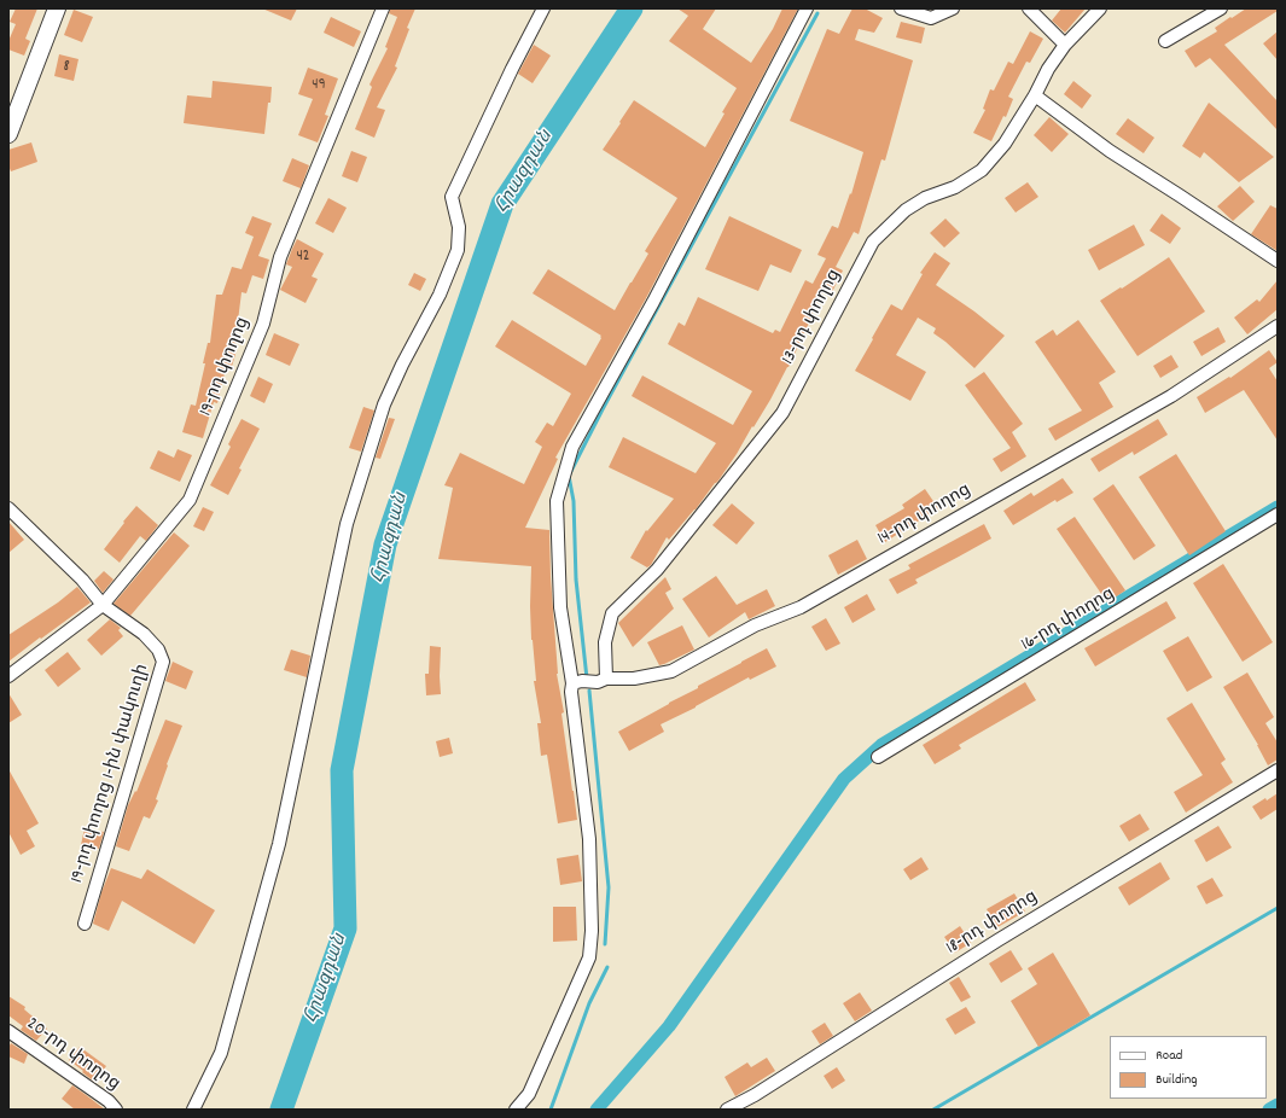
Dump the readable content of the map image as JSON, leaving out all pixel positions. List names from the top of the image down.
{
  "streets": {
    "street": [
      "13-րդ փողոց",
      "19-րդ փողոց",
      "14-րդ փողոց",
      "16-րդ փողոց",
      "19-րդ փողոց 1-ին փակուղի",
      "18-րդ փողոց",
      "20-րդ փողոց"
    ]
  },
  "crossings": [
    ["13-րդ փողոց", "14-րդ փողոց"],
    ["19-րդ փողոց", "19-րդ փողոց 1-ին փակուղի"]
  ],
  "water": ["Հրազդան"],
  "house_numbers": ["8", "49", "42"],
  "legend": ["Road", "Building"]
}
